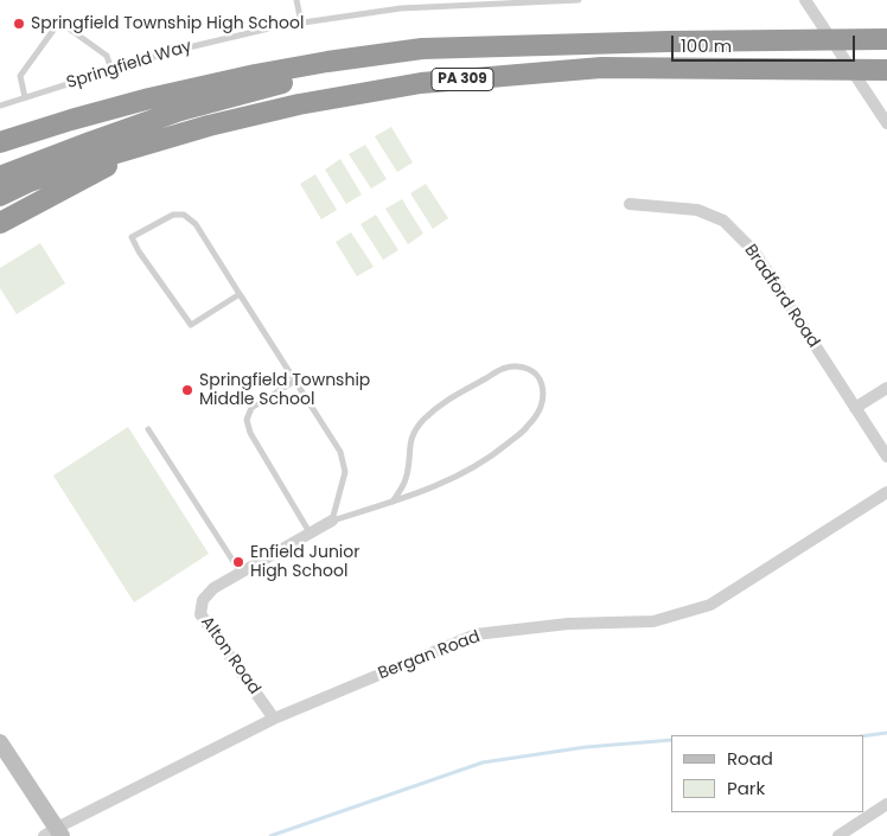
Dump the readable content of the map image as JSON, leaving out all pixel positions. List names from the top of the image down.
{
  "streets": {
    "highway": ["PA 309"],
    "street": ["Bradford Road", "Alton Road", "Bergan Road"],
    "lane": ["Springfield Way"]
  },
  "crossings": [
    ["Alton Road", "Bergan Road"]
  ],
  "places": ["Springfield Township High School", "Springfield Township Middle School", "Enfield Junior High School"],
  "legend": ["Road", "Park"],
  "scale_bar": "100 m"
}
